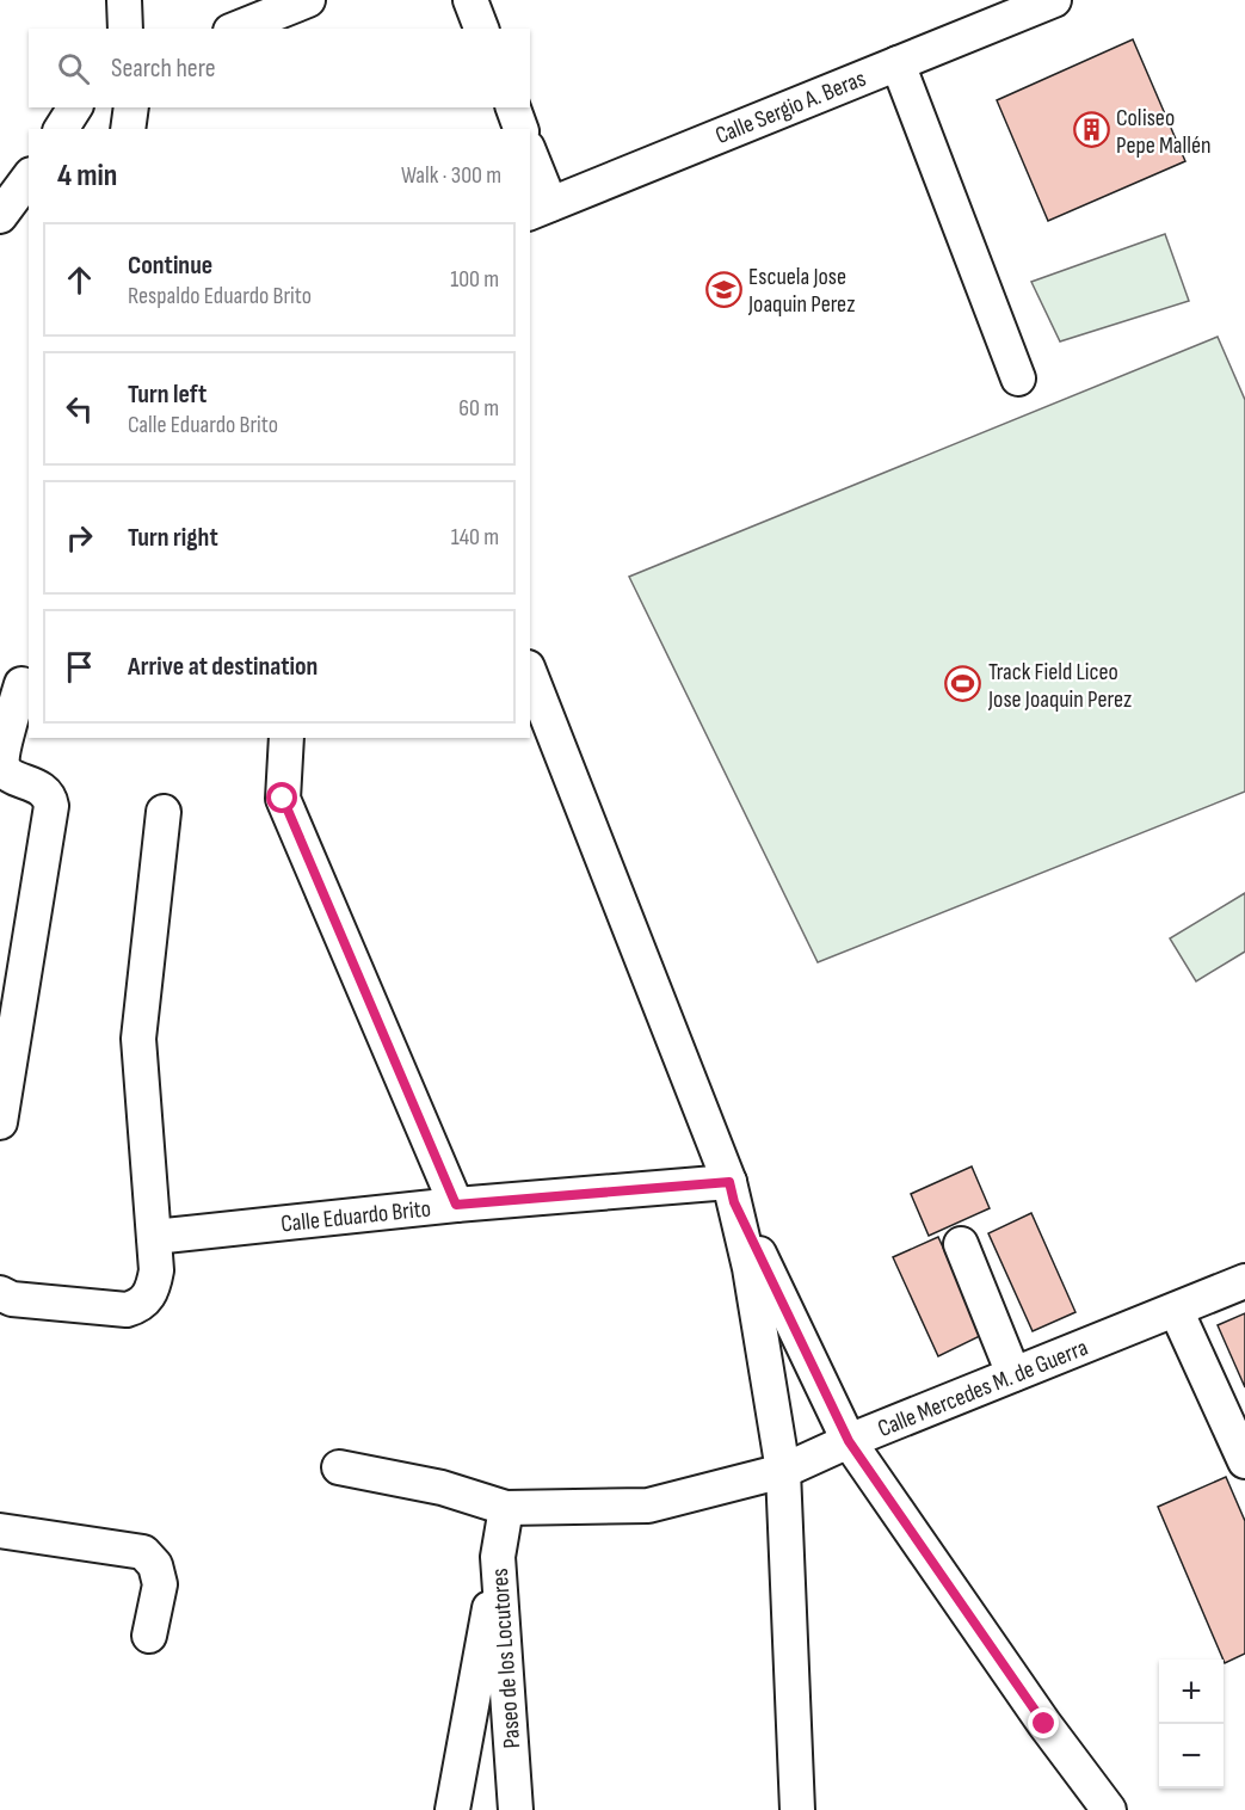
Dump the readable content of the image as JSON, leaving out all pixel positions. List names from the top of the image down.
{
  "streets": {
    "street": [
      "Calle Sergio A. Beras",
      "Calle Eduardo Brito",
      "Calle Mercedes M. de Guerra",
      "Paseo de los Locutores"
    ]
  },
  "crossings": [
    ["Calle Mercedes M. de Guerra", "Paseo de los Locutores"]
  ],
  "places": {
    "building": ["Coliseo Pepe Mallén"],
    "school or university": ["Escuela Jose Joaquin Perez"],
    "sports": ["Track Field Liceo Jose Joaquin Perez"]
  },
  "page": {
    "search": "Search here",
    "heading": ["4 min", "Walk · 300 m"],
    "list": [
      ["Continue", "Respaldo Eduardo Brito", "100 m"],
      ["Turn left", "Calle Eduardo Brito", "60 m"],
      ["Turn right", "140 m"],
      "Arrive at destination"
    ],
    "map_buttons": ["+", "−"]
  }
}
